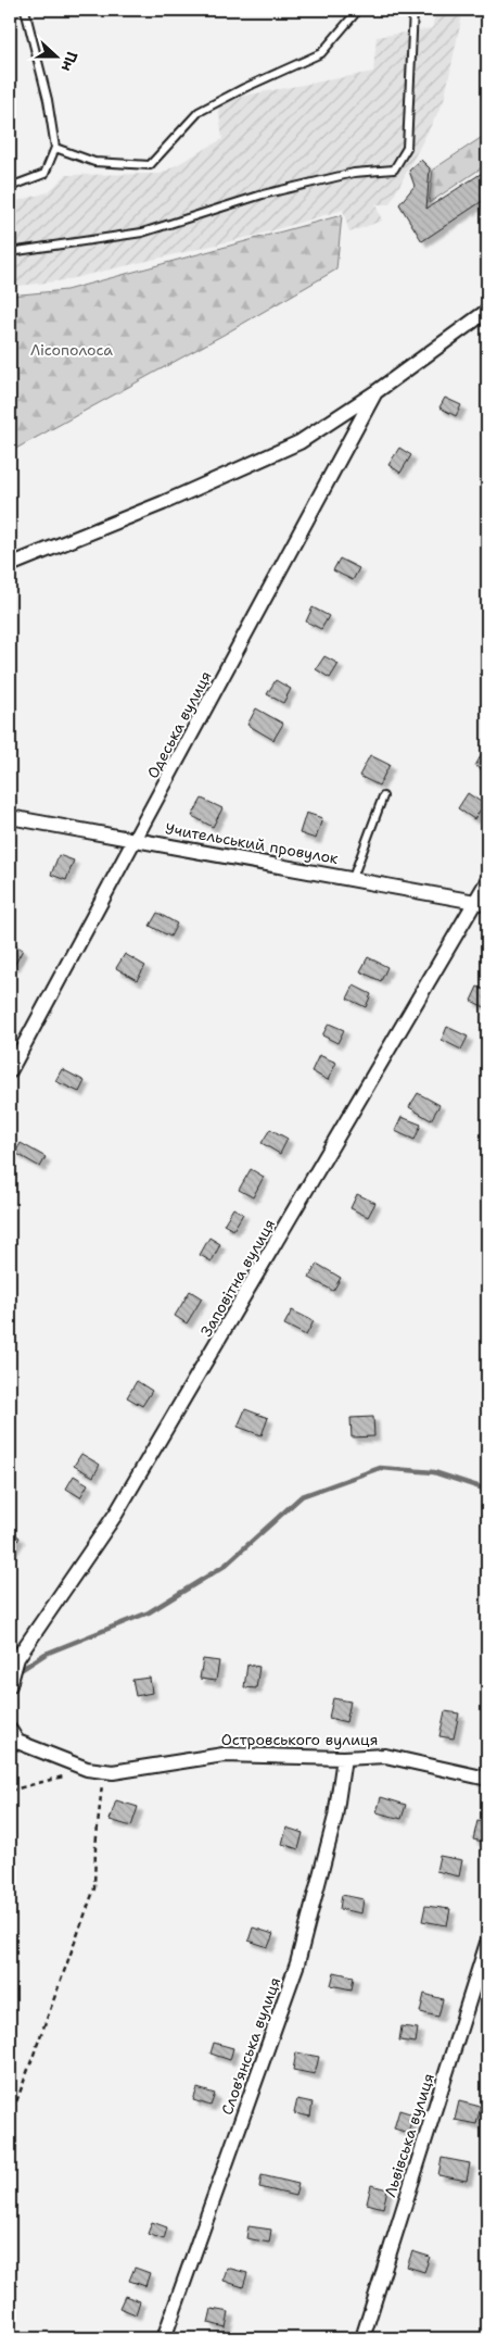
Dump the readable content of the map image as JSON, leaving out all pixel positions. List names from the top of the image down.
{
  "streets": {
    "street": [
      "Одеська вулиця",
      "Учительський провулок",
      "Заповітна вулиця",
      "Островського вулиця",
      "Слов'янська вулиця",
      "Львівська вулиця"
    ]
  },
  "crossings": [
    ["Одеська вулиця", "Учительський провулок"],
    ["Учительський провулок", "Заповітна вулиця"],
    ["Островського вулиця", "Слов'янська вулиця"]
  ],
  "parks": ["Лісополоса"],
  "north": "right"
}
